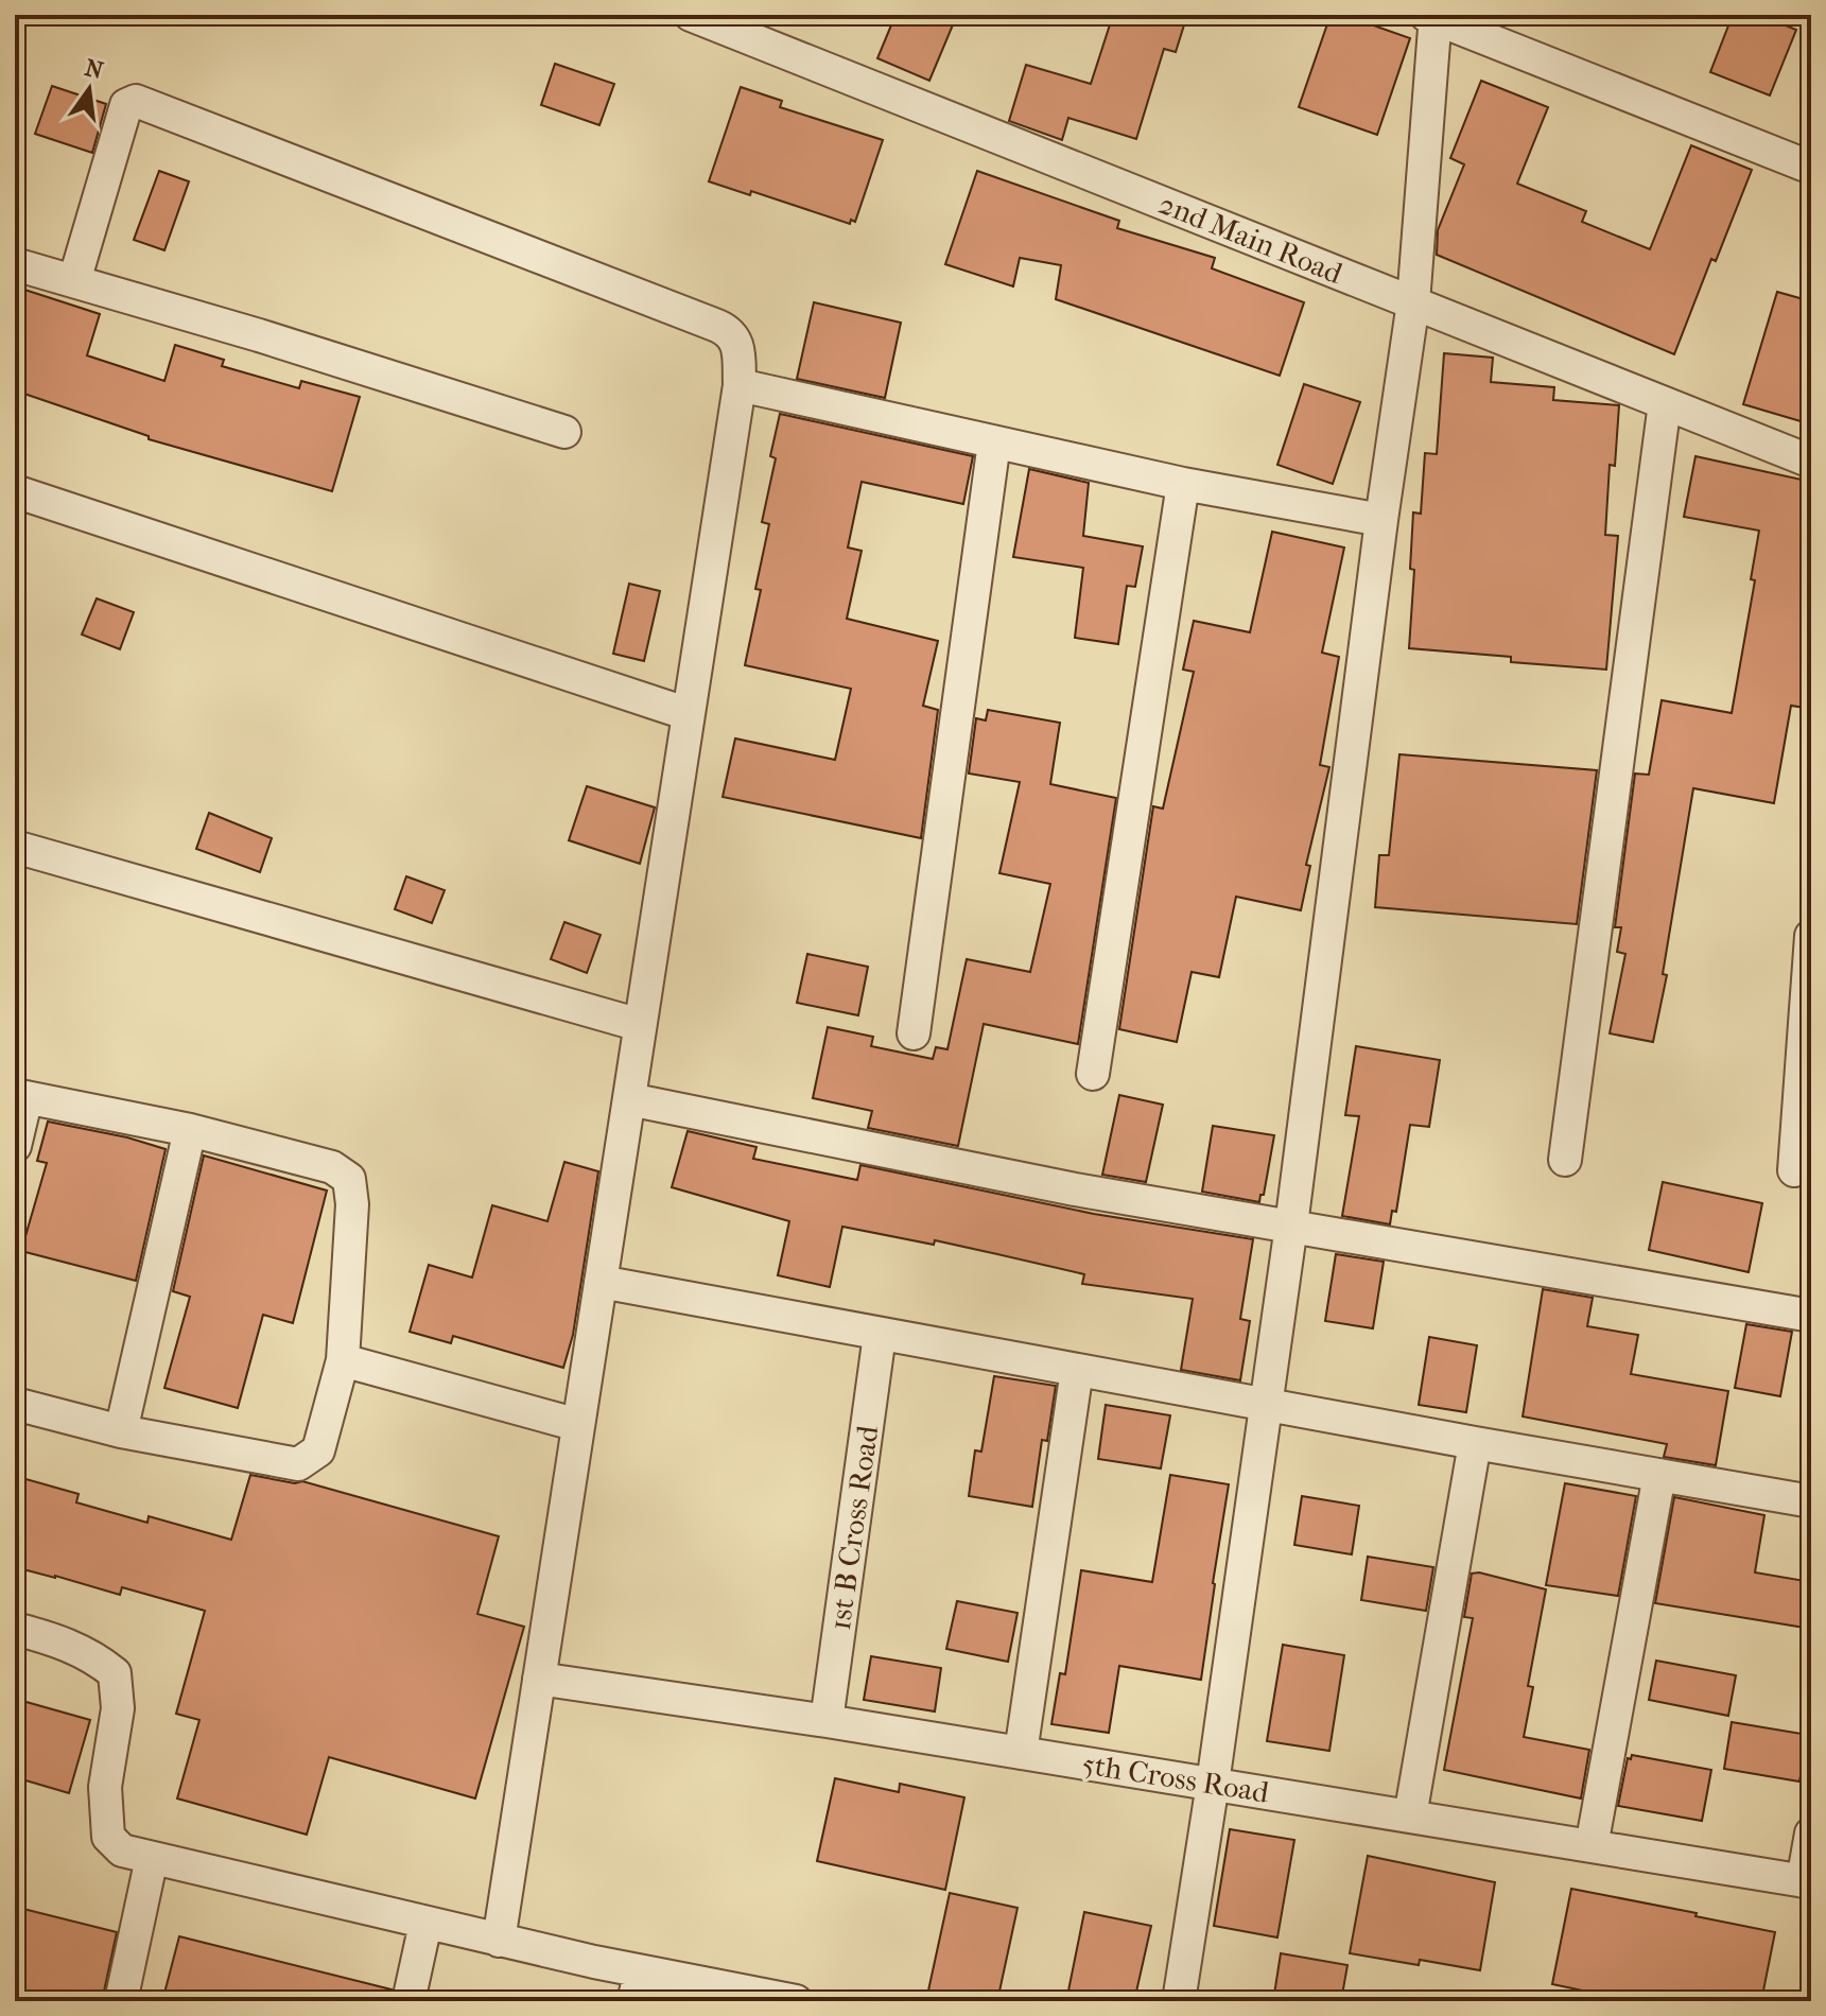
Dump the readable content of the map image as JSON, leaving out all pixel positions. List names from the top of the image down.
{
  "streets": {
    "street": ["2nd Main Road", "1st B Cross Road", "5th Cross Road"]
  },
  "crossings": [
    ["1st B Cross Road", "5th Cross Road"]
  ],
  "north": "top"
}
